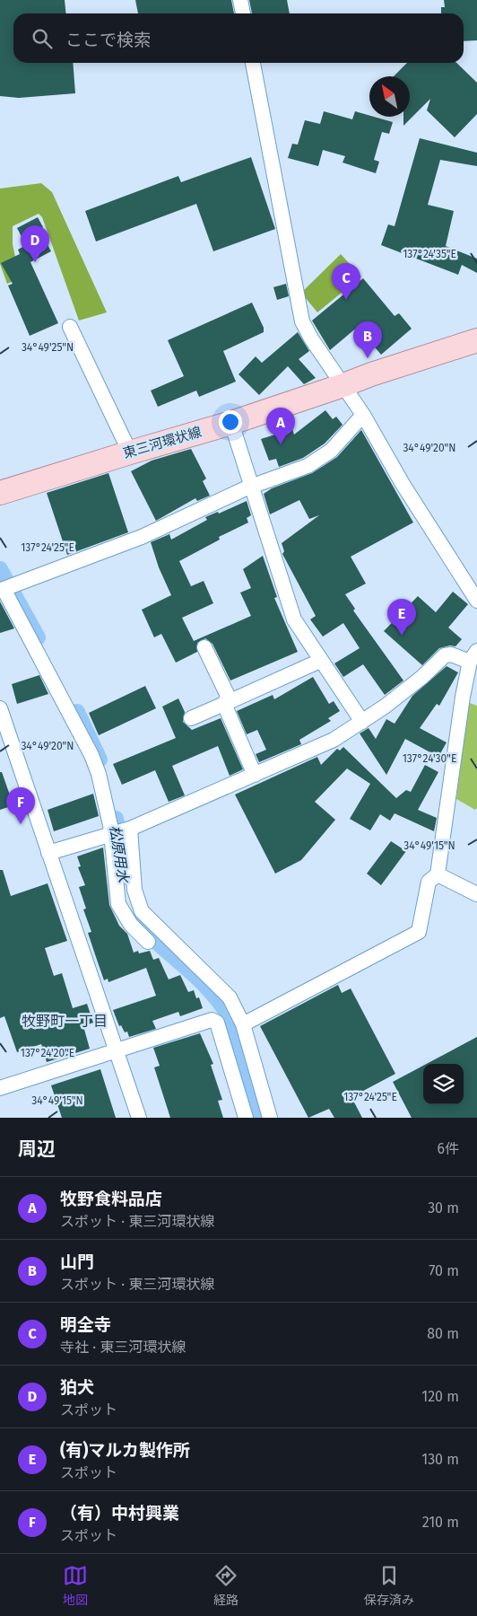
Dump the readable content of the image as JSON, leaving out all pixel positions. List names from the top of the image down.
{
  "streets": {
    "main road": ["東三河環状線"]
  },
  "districts": ["牧野町一丁目"],
  "water": ["松原用水"],
  "north": "top left",
  "page": {
    "search": "ここで検索",
    "pins": [
      "D",
      "C",
      "B",
      "A",
      "E",
      "F"
    ],
    "heading": ["周辺", "6件"],
    "list": [
      {
        "mark": "A",
        "name": "牧野食料品店",
        "note": "スポット · 東三河環状線",
        "value": "30 m"
      },
      {
        "mark": "B",
        "name": "山門",
        "note": "スポット · 東三河環状線",
        "value": "70 m"
      },
      {
        "mark": "C",
        "name": "明全寺",
        "note": "寺社 · 東三河環状線",
        "value": "80 m"
      },
      {
        "mark": "D",
        "name": "狛犬",
        "note": "スポット",
        "value": "120 m"
      },
      {
        "mark": "E",
        "name": "(有)マルカ製作所",
        "note": "スポット",
        "value": "130 m"
      },
      {
        "mark": "F",
        "name": "（有）中村興業",
        "note": "スポット",
        "value": "210 m"
      }
    ],
    "nav": ["地図", "経路", "保存済み"]
  },
  "coordinates": [
    "137°24'35\"E",
    "34°49'25\"N",
    "34°49'20\"N",
    "137°24'25\"E",
    "137°24'30\"E",
    "34°49'15\"N",
    "137°24'20\"E"
  ]
}
